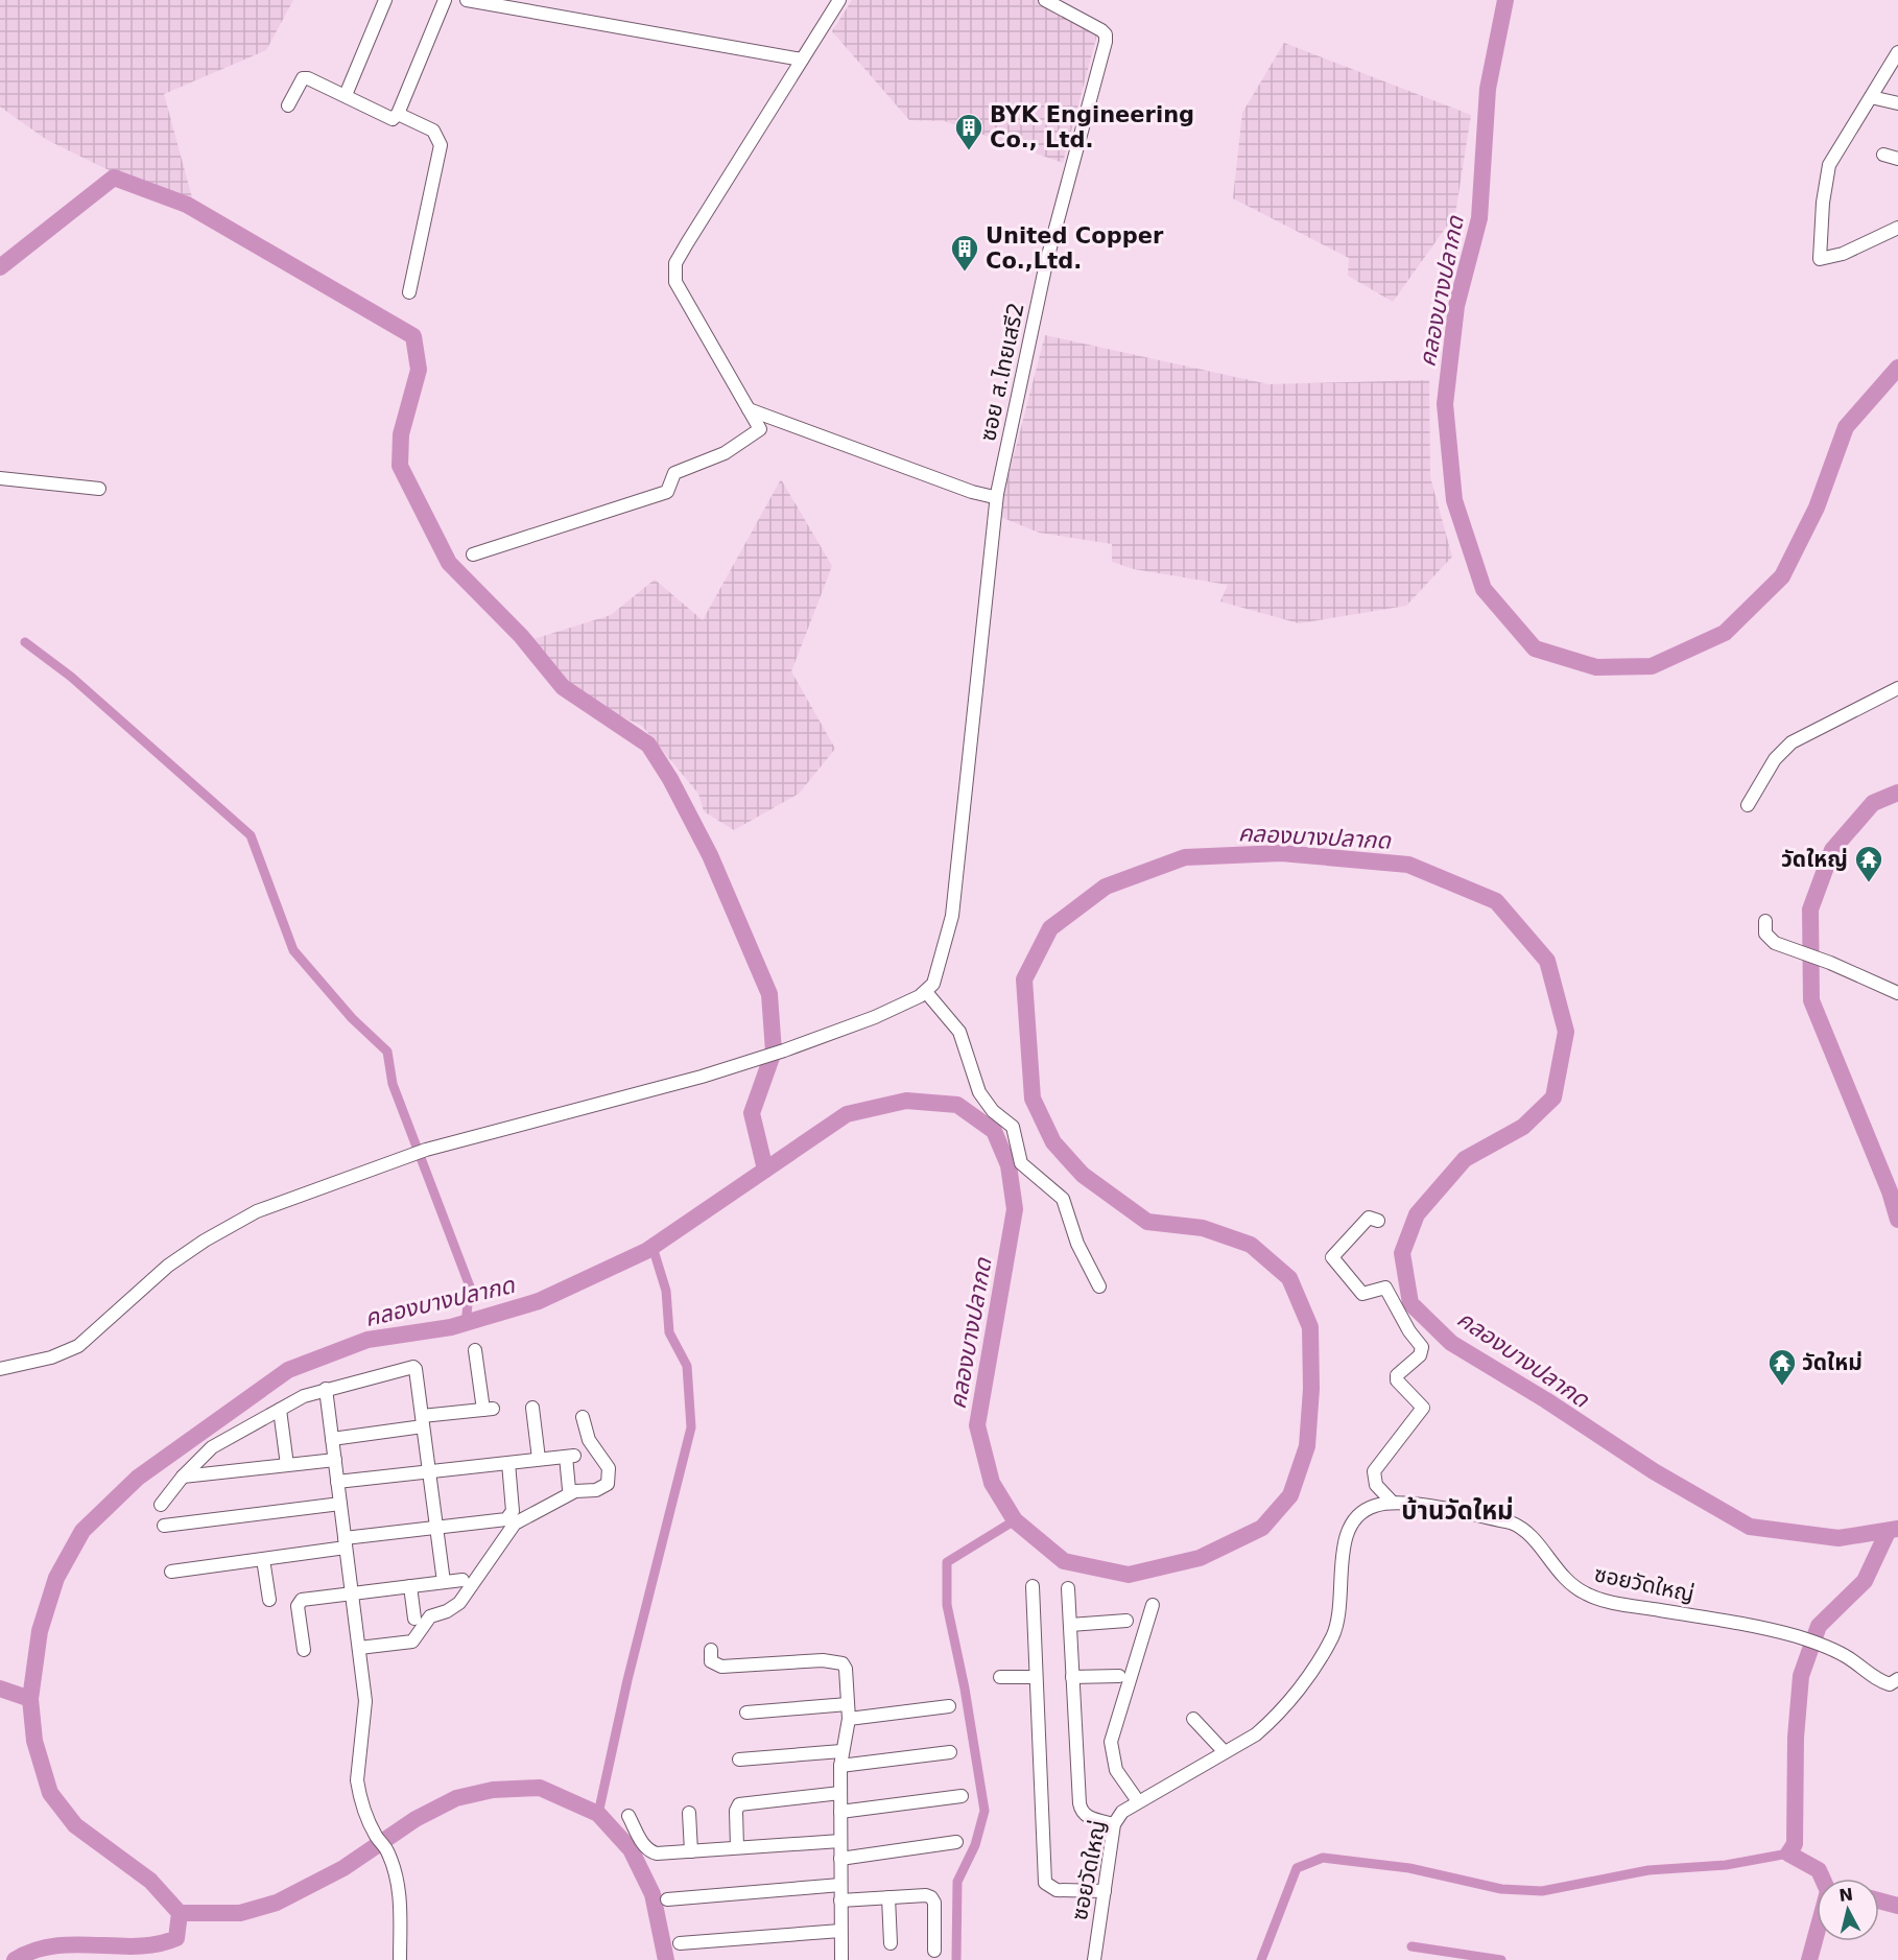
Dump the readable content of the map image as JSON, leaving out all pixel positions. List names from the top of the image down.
{
  "streets": {
    "street": ["ซอย ส.ไทยเสรี2", "ซอยวัดใหญ่"]
  },
  "districts": ["บ้านวัดใหม่"],
  "water": ["คลองบางปลากด"],
  "places": {
    "building": ["BYK Engineering Co., Ltd.", "United Copper Co.,Ltd."],
    "temple": ["วัดใหญ่", "วัดใหม่"]
  },
  "north": "top"
}
